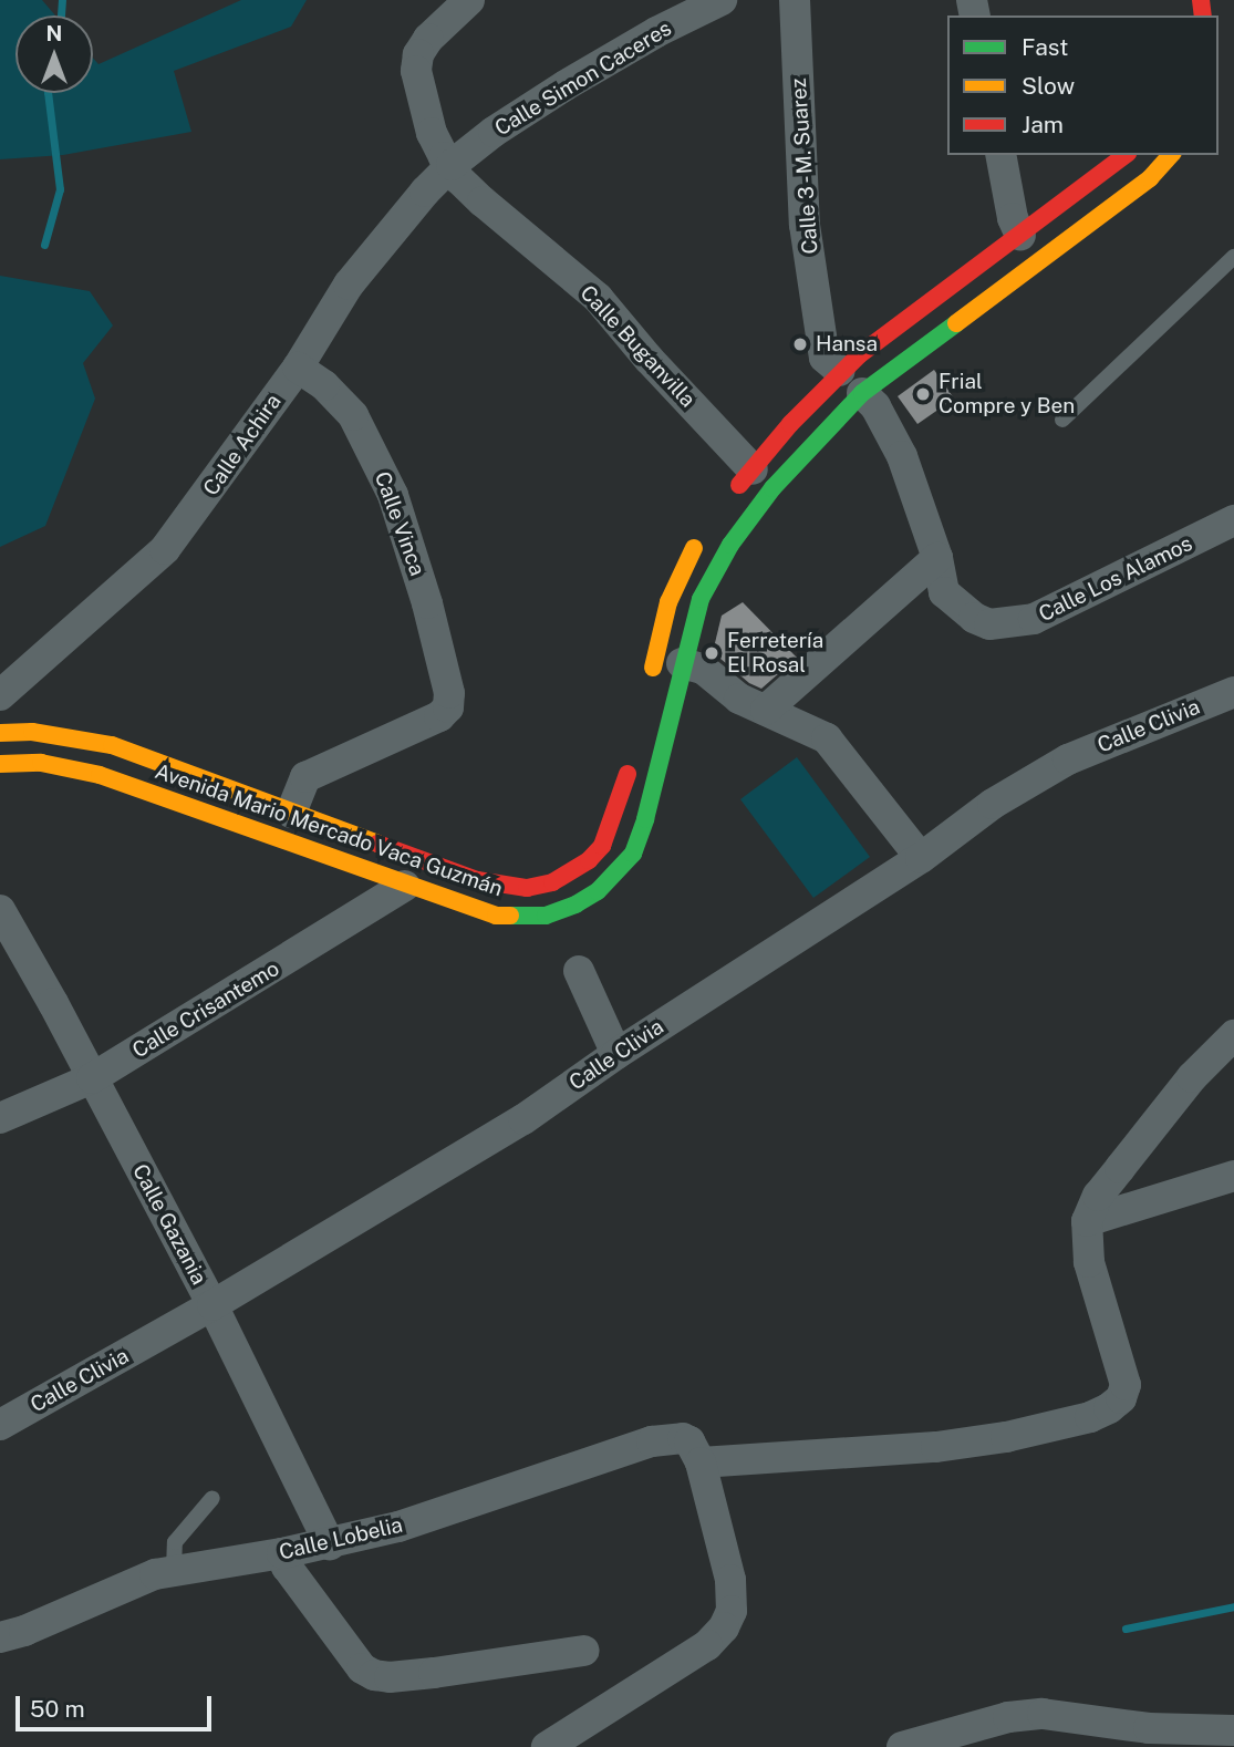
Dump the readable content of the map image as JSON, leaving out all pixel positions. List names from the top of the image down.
{
  "streets": {
    "main road": ["Avenida Mario Mercado Vaca Guzmán"],
    "street": [
      "Calle Simon Caceres",
      "Calle 3 - M. Suarez",
      "Calle Buganvilla",
      "Calle Achira",
      "Calle Vinca",
      "Calle Los Alamos",
      "Calle Clivia",
      "Calle Crisantemo",
      "Calle Gazania",
      "Calle Lobelia"
    ]
  },
  "crossings": [
    ["Calle Simon Caceres", "Calle Buganvilla"],
    ["Calle Simon Caceres", "Calle Achira"],
    ["Calle 3 - M. Suarez", "Avenida Mario Mercado Vaca Guzmán"],
    ["Calle Buganvilla", "Calle Achira"],
    ["Calle Buganvilla", "Avenida Mario Mercado Vaca Guzmán"],
    ["Calle Achira", "Calle Vinca"],
    ["Calle Vinca", "Avenida Mario Mercado Vaca Guzmán"],
    ["Calle Los Alamos", "Avenida Mario Mercado Vaca Guzmán"],
    ["Calle Clivia", "Calle Gazania"],
    ["Avenida Mario Mercado Vaca Guzmán", "Calle Crisantemo"],
    ["Calle Crisantemo", "Calle Gazania"],
    ["Calle Gazania", "Calle Lobelia"]
  ],
  "places": ["Hansa", "Frial Compre y Ben", "Ferretería El Rosal"],
  "legend": ["Fast", "Slow", "Jam"],
  "scale_bar": "50 m",
  "north": "top"
}
